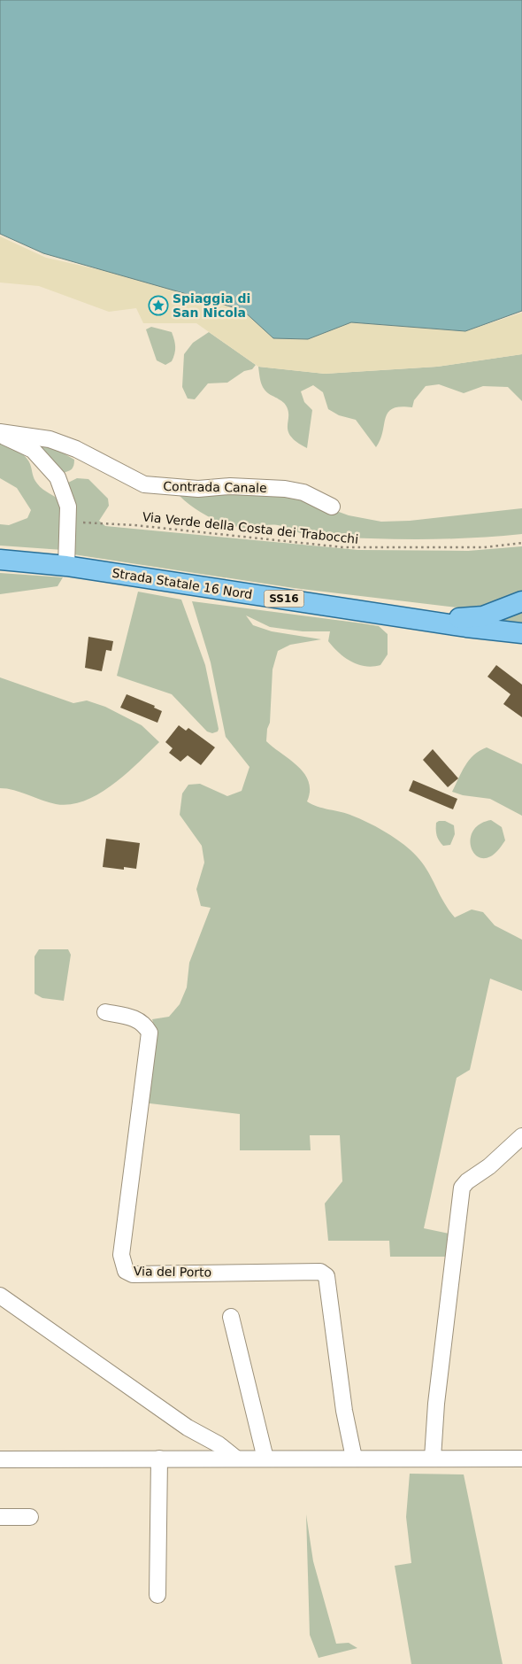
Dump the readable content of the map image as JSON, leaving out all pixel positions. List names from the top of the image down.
{
  "streets": {
    "main road": ["Strada Statale 16 Nord", "SS16"],
    "street": ["Contrada Canale", "Via del Porto"],
    "path": ["Via Verde della Costa dei Trabocchi"]
  },
  "crossings": [
    ["Contrada Canale", "Strada Statale 16 Nord"]
  ],
  "places": {
    "place": ["Spiaggia di San Nicola"]
  }
}
